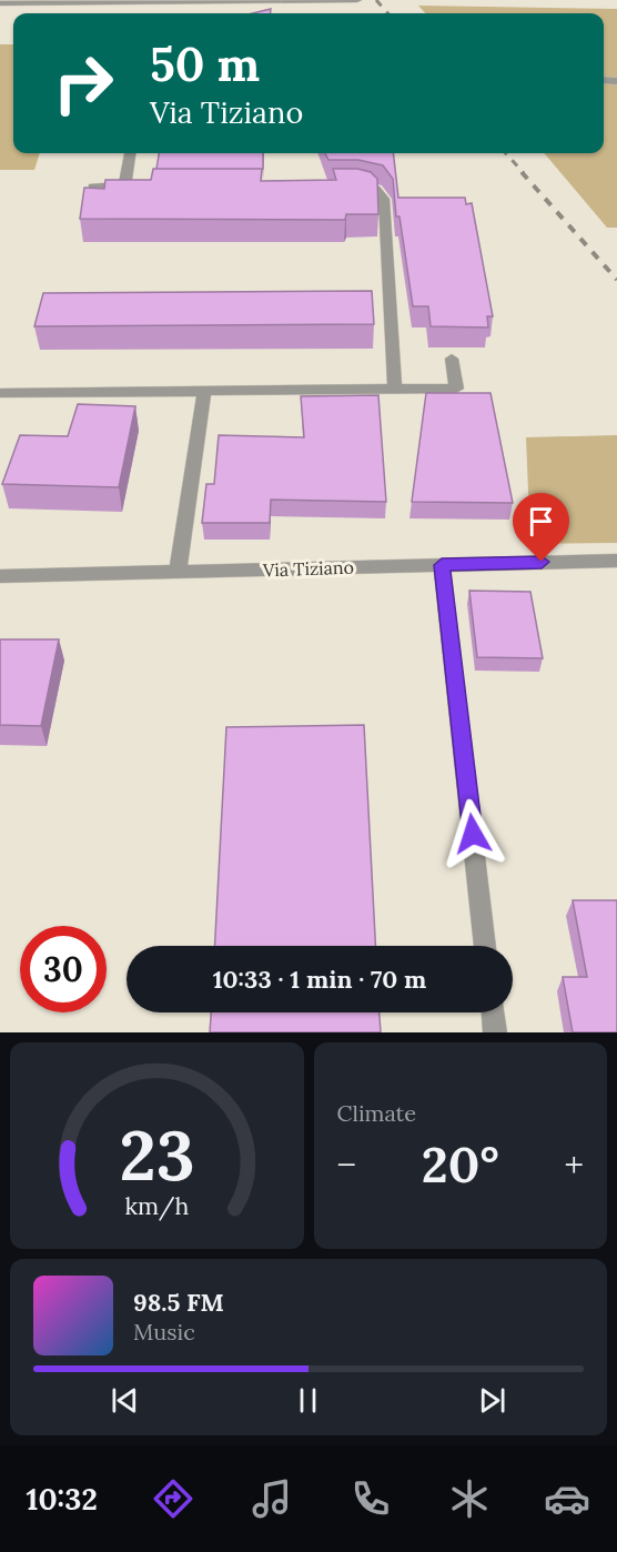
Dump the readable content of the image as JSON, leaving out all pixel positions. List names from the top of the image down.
{
  "streets": {
    "street": ["Via Tiziano"]
  },
  "page": {
    "turn": ["50 m", "Via Tiziano"],
    "limit": "30",
    "trip": "10:33 · 1 min · 70 m",
    "tile": "Climate",
    "heat": ["−", "20°", "+"],
    "song": ["98.5 FM", "Music"],
    "tabs": "10:32",
    "gauge": ["23", "km/h"]
  }
}
